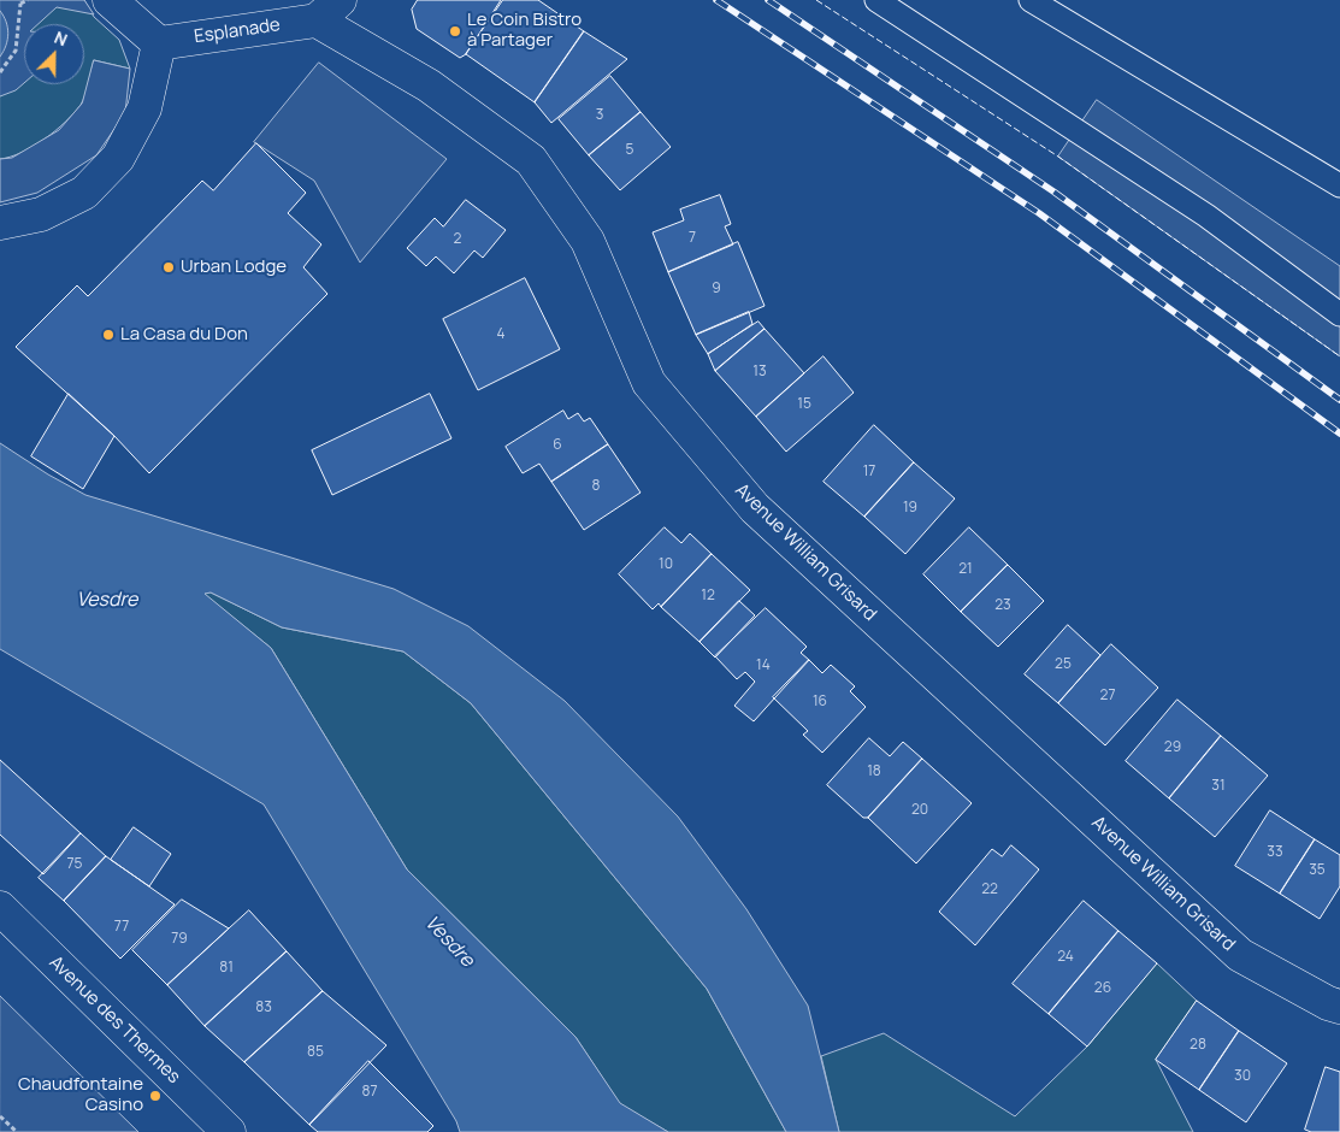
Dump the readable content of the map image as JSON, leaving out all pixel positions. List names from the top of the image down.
{
  "streets": {
    "street": ["Esplanade", "Avenue William Grisard", "Avenue des Thermes"]
  },
  "crossings": [
    ["Esplanade", "Avenue William Grisard"]
  ],
  "water": ["Vesdre"],
  "places": [
    "Le Coin Bistro à Partager",
    "Urban Lodge",
    "La Casa du Don",
    "Chaudfontaine Casino"
  ],
  "house_numbers": [
    "3",
    "5",
    "7",
    "2",
    "9",
    "4",
    "13",
    "15",
    "6",
    "17",
    "8",
    "19",
    "10",
    "21",
    "12",
    "23",
    "25",
    "14",
    "27",
    "16",
    "29",
    "18",
    "31",
    "20",
    "33",
    "75",
    "35",
    "22",
    "77",
    "79",
    "24",
    "81",
    "26",
    "83",
    "28",
    "85",
    "30",
    "87"
  ],
  "north": "top right"
}
